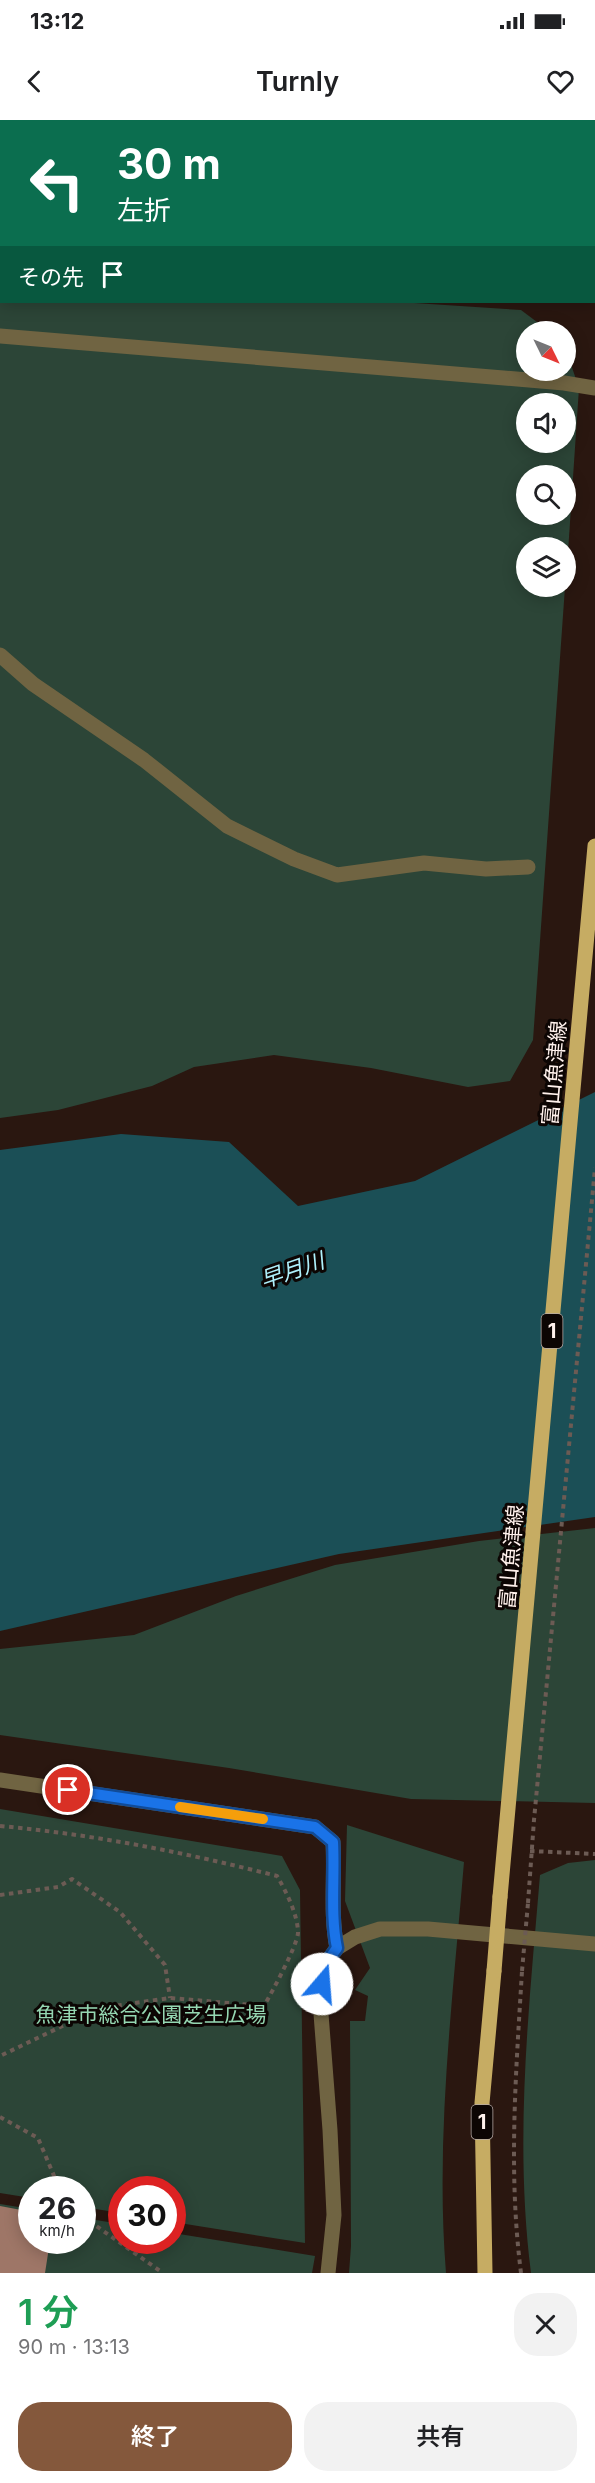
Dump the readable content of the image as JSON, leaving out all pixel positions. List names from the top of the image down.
{
  "streets": {
    "main road": ["富山魚津線", "1"]
  },
  "water": ["早月川"],
  "parks": ["魚津市総合公園芝生広場"],
  "north": "bottom right",
  "page": {
    "status": "13:12",
    "header": "Turnly",
    "turn": ["30 m", "左折"],
    "then": "その先",
    "speed": "26 km/h",
    "limit": "30",
    "heading": ["1 分", "90 m · 13:13"],
    "buttons": ["終了", "共有"]
  }
}
